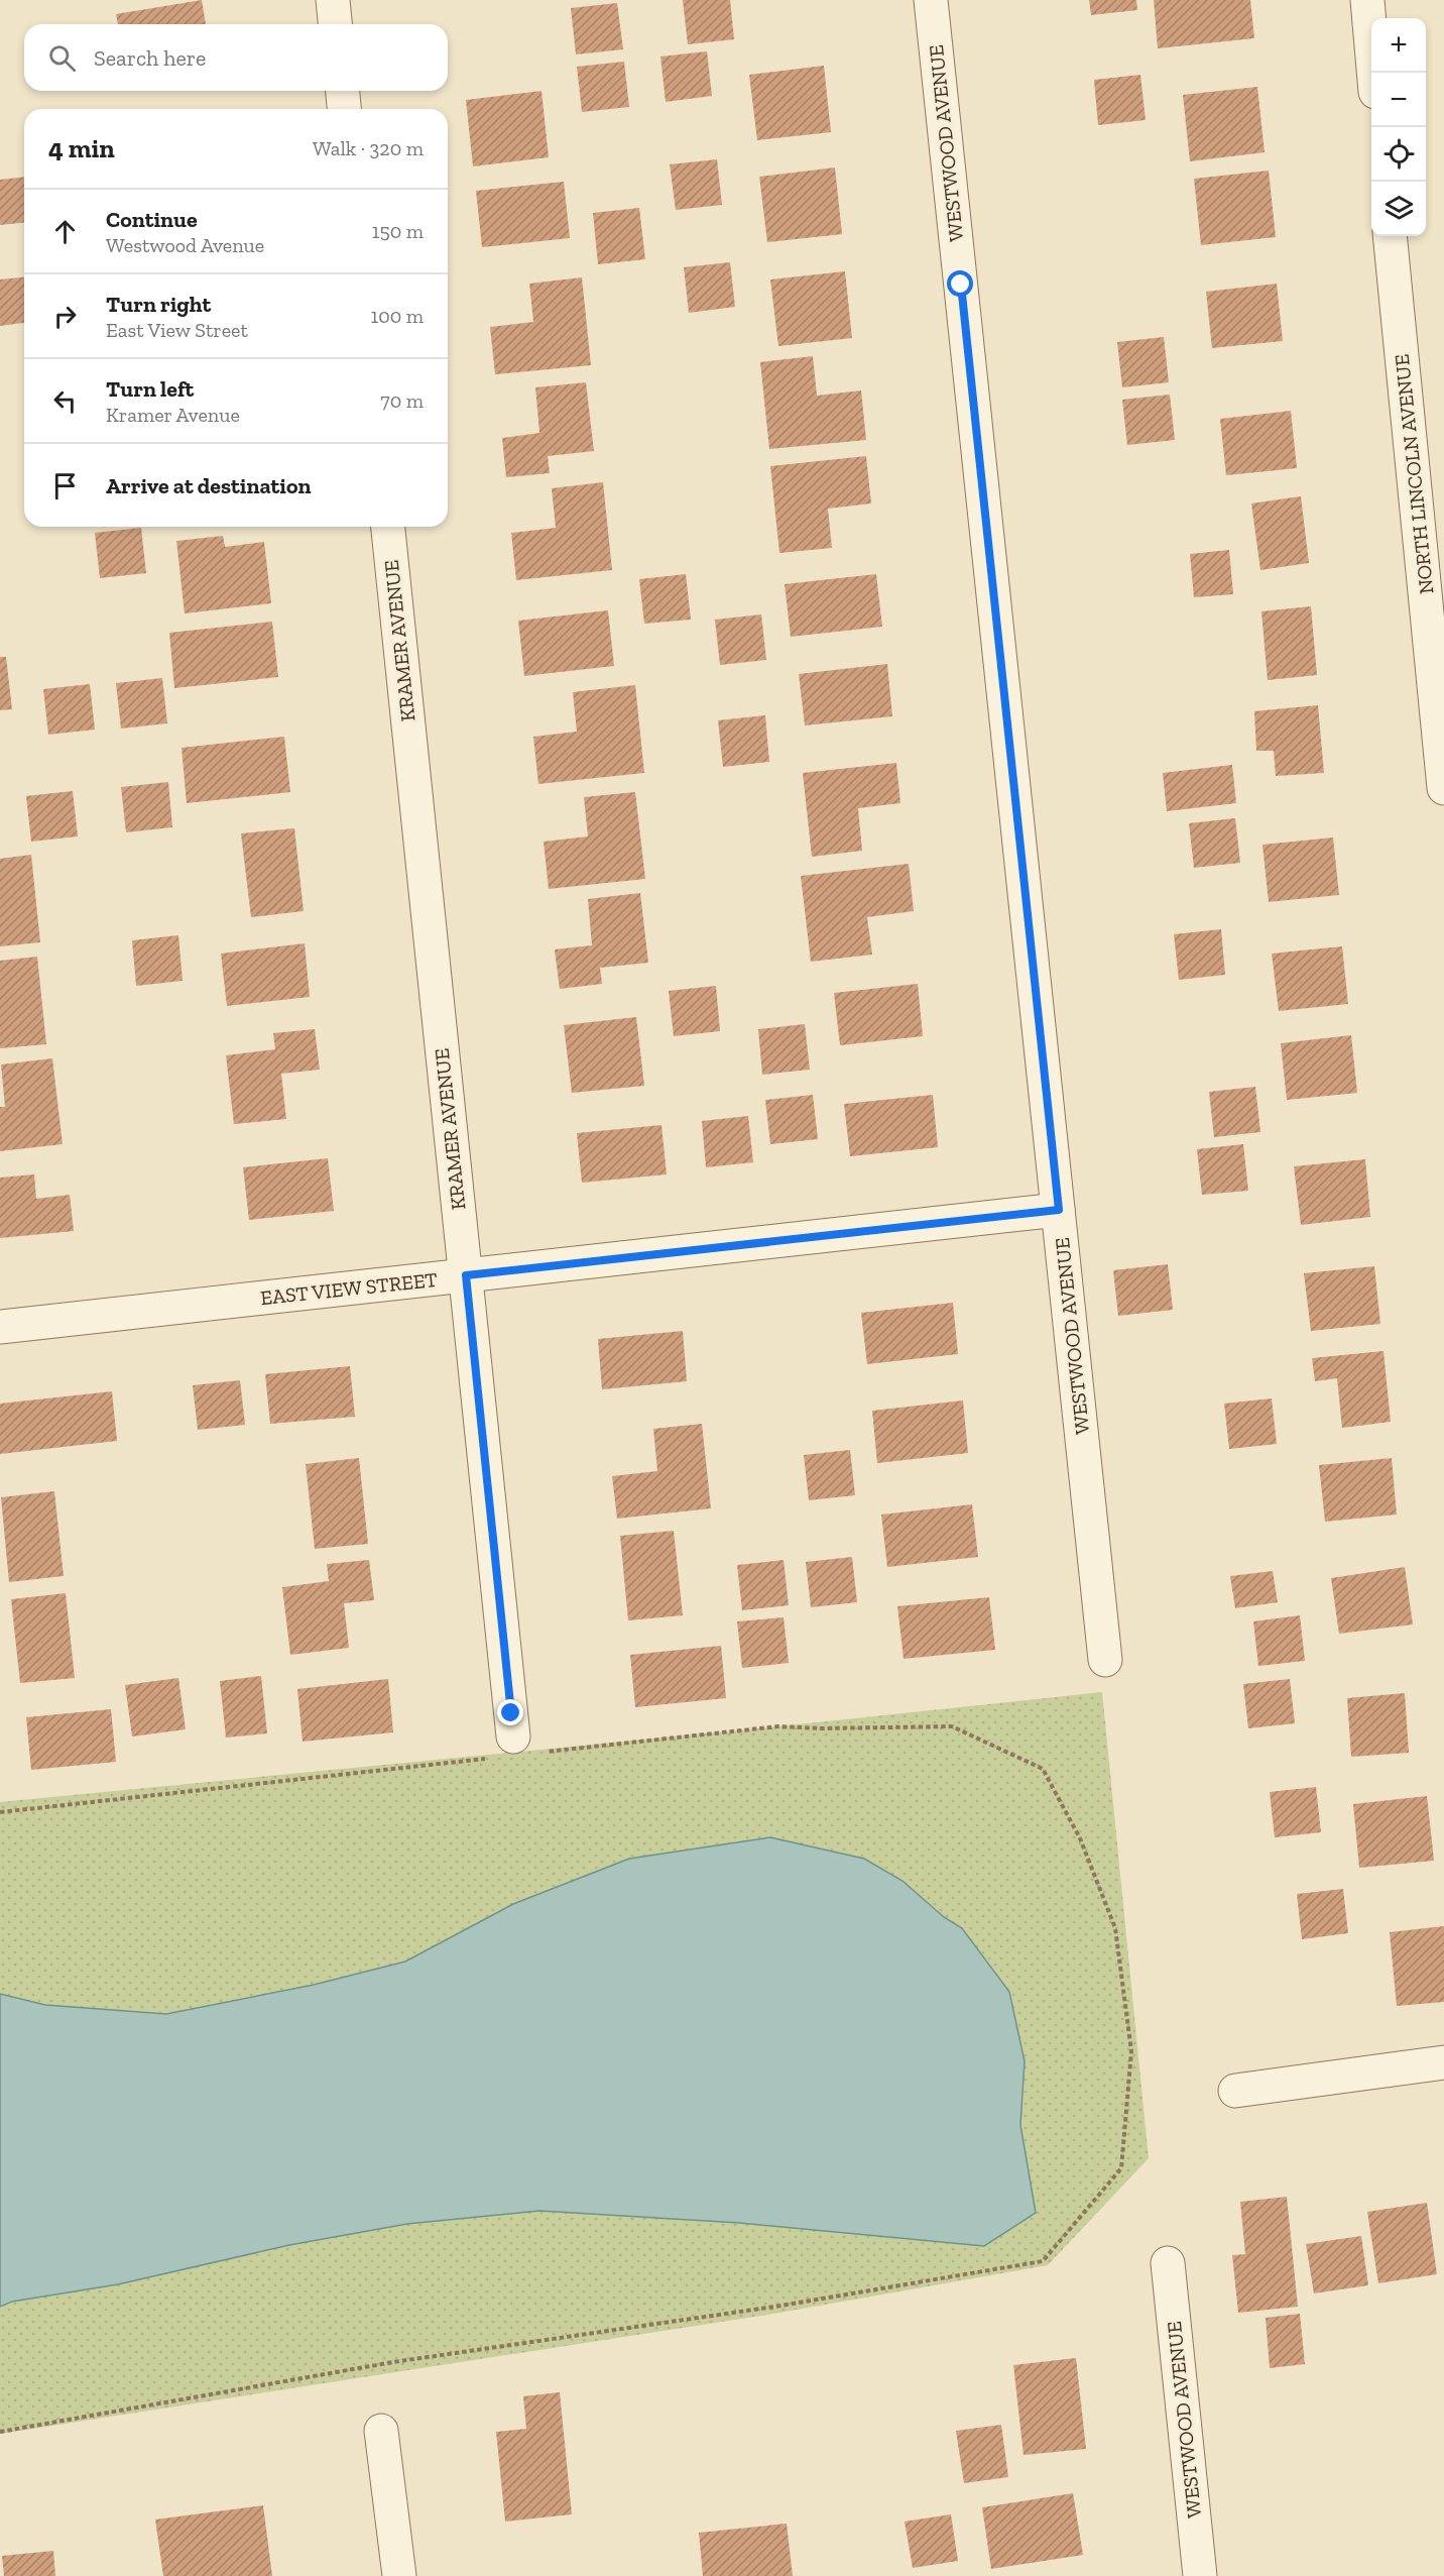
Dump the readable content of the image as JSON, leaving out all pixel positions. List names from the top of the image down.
{
  "streets": {
    "street": [
      "WESTWOOD AVENUE",
      "NORTH LINCOLN AVENUE",
      "KRAMER AVENUE",
      "EAST VIEW STREET"
    ]
  },
  "crossings": [
    ["WESTWOOD AVENUE", "EAST VIEW STREET"],
    ["KRAMER AVENUE", "EAST VIEW STREET"]
  ],
  "page": {
    "map_buttons": ["+", "−"],
    "search": "Search here",
    "heading": ["4 min", "Walk · 320 m"],
    "list": [
      ["Continue", "Westwood Avenue", "150 m"],
      ["Turn right", "East View Street", "100 m"],
      ["Turn left", "Kramer Avenue", "70 m"],
      "Arrive at destination"
    ]
  }
}
